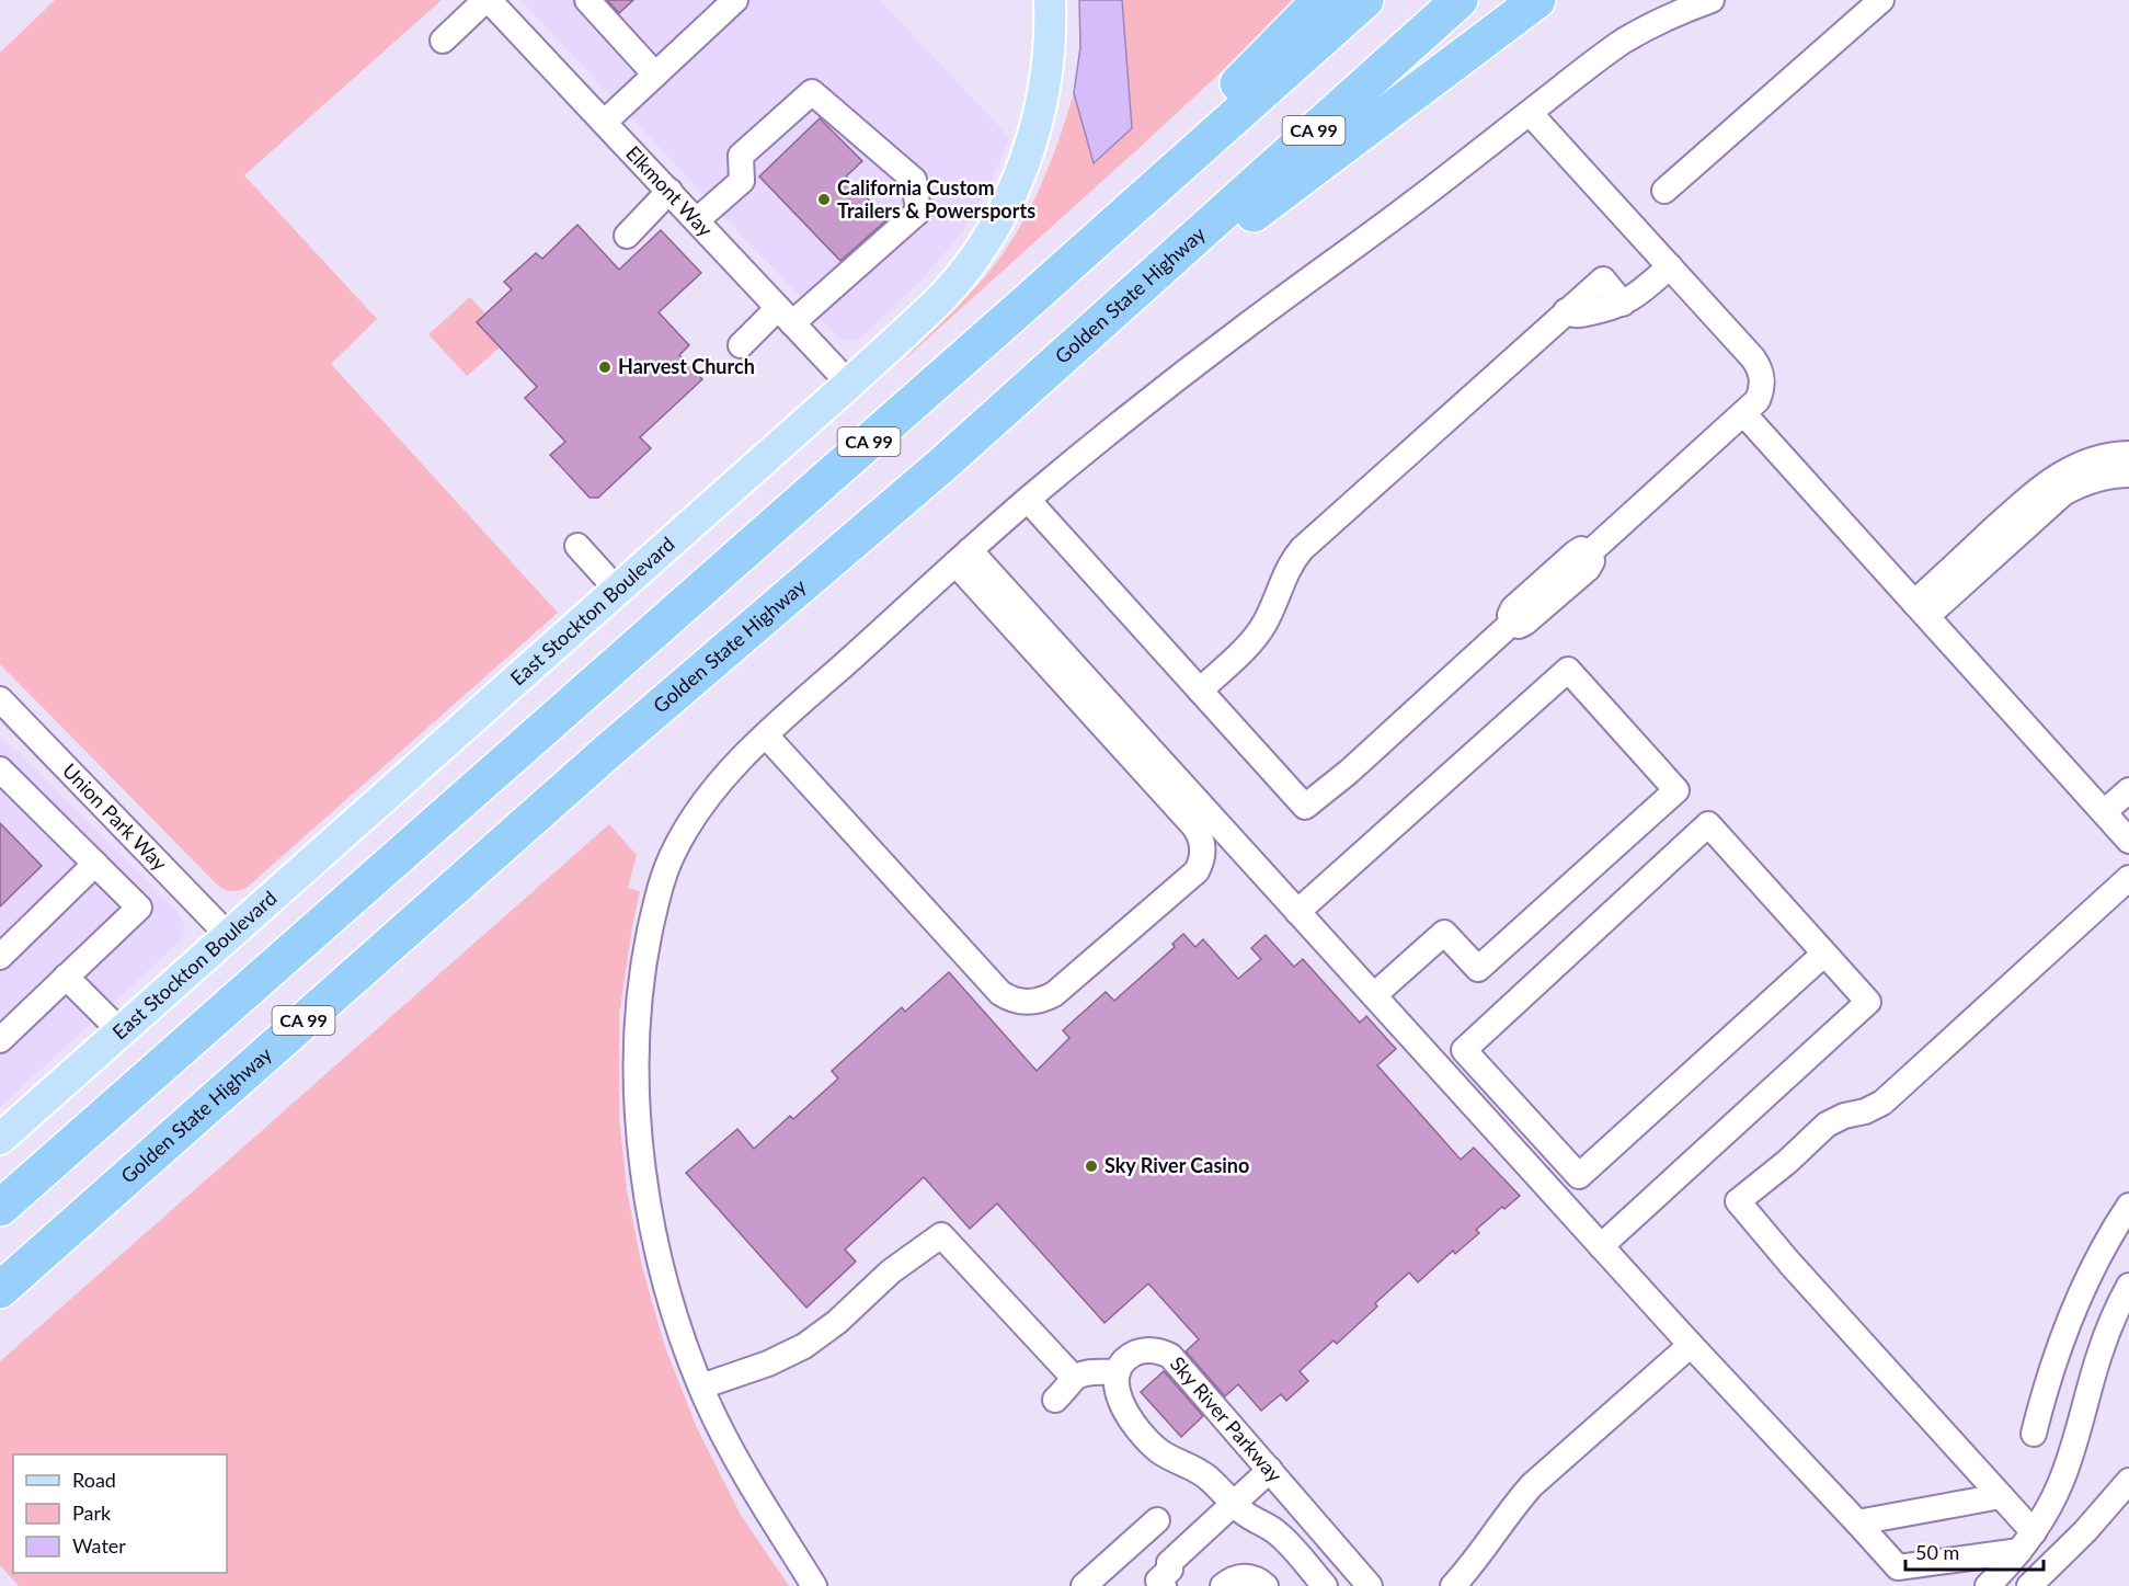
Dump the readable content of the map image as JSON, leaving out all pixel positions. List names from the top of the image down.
{
  "streets": {
    "highway": ["CA 99", "Golden State Highway"],
    "main road": ["East Stockton Boulevard"],
    "street": ["Elkmont Way", "Union Park Way", "Sky River Parkway"]
  },
  "crossings": [
    ["Elkmont Way", "East Stockton Boulevard"],
    ["East Stockton Boulevard", "Union Park Way"]
  ],
  "places": ["California Custom Trailers & Powersports", "Harvest Church", "Sky River Casino"],
  "legend": ["Road", "Park", "Water"],
  "scale_bar": "50 m"
}
